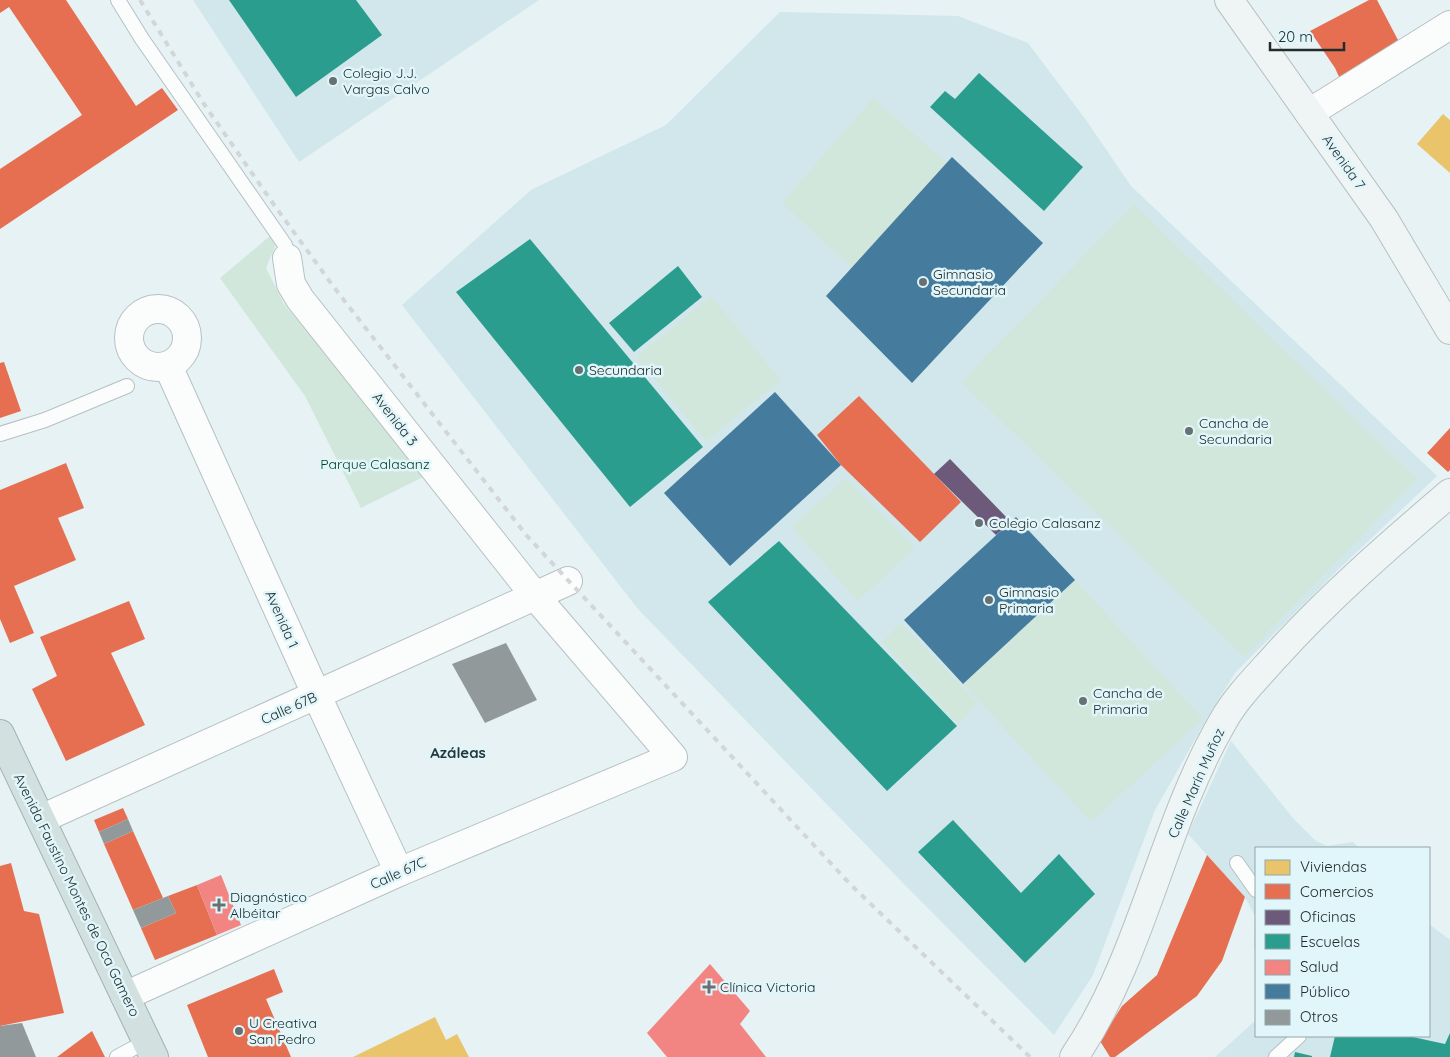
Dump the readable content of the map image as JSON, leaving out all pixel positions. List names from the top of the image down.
{
  "streets": {
    "highway": ["Avenida Faustino Montes de Oca Gamero"],
    "street": [
      "Avenida 7",
      "Avenida 3",
      "Avenida 1",
      "Calle 67B",
      "Calle Marín Muñoz",
      "Calle 67C"
    ]
  },
  "crossings": [
    ["Avenida 3", "Calle 67B"],
    ["Avenida 3", "Calle 67C"],
    ["Avenida 1", "Calle 67B"],
    ["Avenida 1", "Calle 67C"],
    ["Calle 67B", "Avenida Faustino Montes de Oca Gamero"],
    ["Calle 67C", "Avenida Faustino Montes de Oca Gamero"]
  ],
  "districts": ["Azáleas"],
  "parks": ["Parque Calasanz"],
  "places": {
    "other": [
      "Colegio J.J. Vargas Calvo",
      "Gimnasio Secundaria",
      "Secundaria",
      "Cancha de Secundaria",
      "Colegio Calasanz",
      "Gimnasio Primaria",
      "Cancha de Primaria",
      "U Creativa San Pedro"
    ],
    "health": ["Diagnóstico Albéitar", "Clínica Victoria"]
  },
  "legend": [
    "Viviendas",
    "Comercios",
    "Oficinas",
    "Escuelas",
    "Salud",
    "Público",
    "Otros"
  ],
  "scale_bar": "20 m"
}
